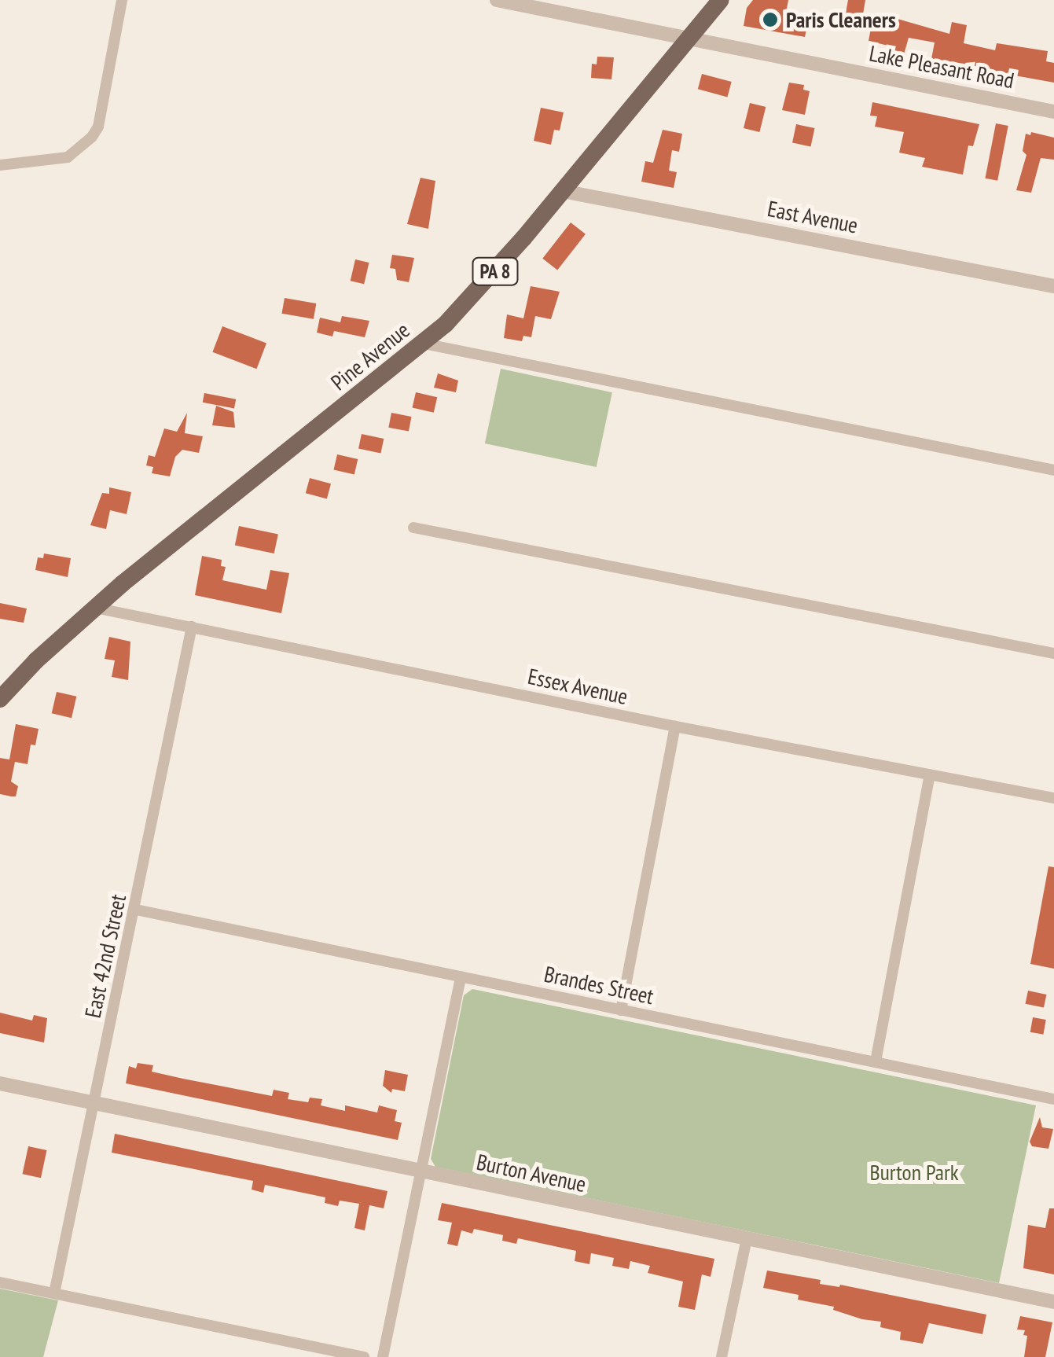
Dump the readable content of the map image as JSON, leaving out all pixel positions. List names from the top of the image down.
{
  "streets": {
    "main road": ["PA 8", "Pine Avenue"],
    "street": [
      "Lake Pleasant Road",
      "East Avenue",
      "Essex Avenue",
      "East 42nd Street",
      "Brandes Street",
      "Burton Avenue"
    ]
  },
  "crossings": [
    ["Lake Pleasant Road", "Pine Avenue"],
    ["East Avenue", "Pine Avenue"],
    ["Pine Avenue", "Essex Avenue"],
    ["Essex Avenue", "East 42nd Street"],
    ["East 42nd Street", "Brandes Street"],
    ["East 42nd Street", "Burton Avenue"]
  ],
  "parks": ["Burton Park"],
  "places": ["Paris Cleaners"]
}
